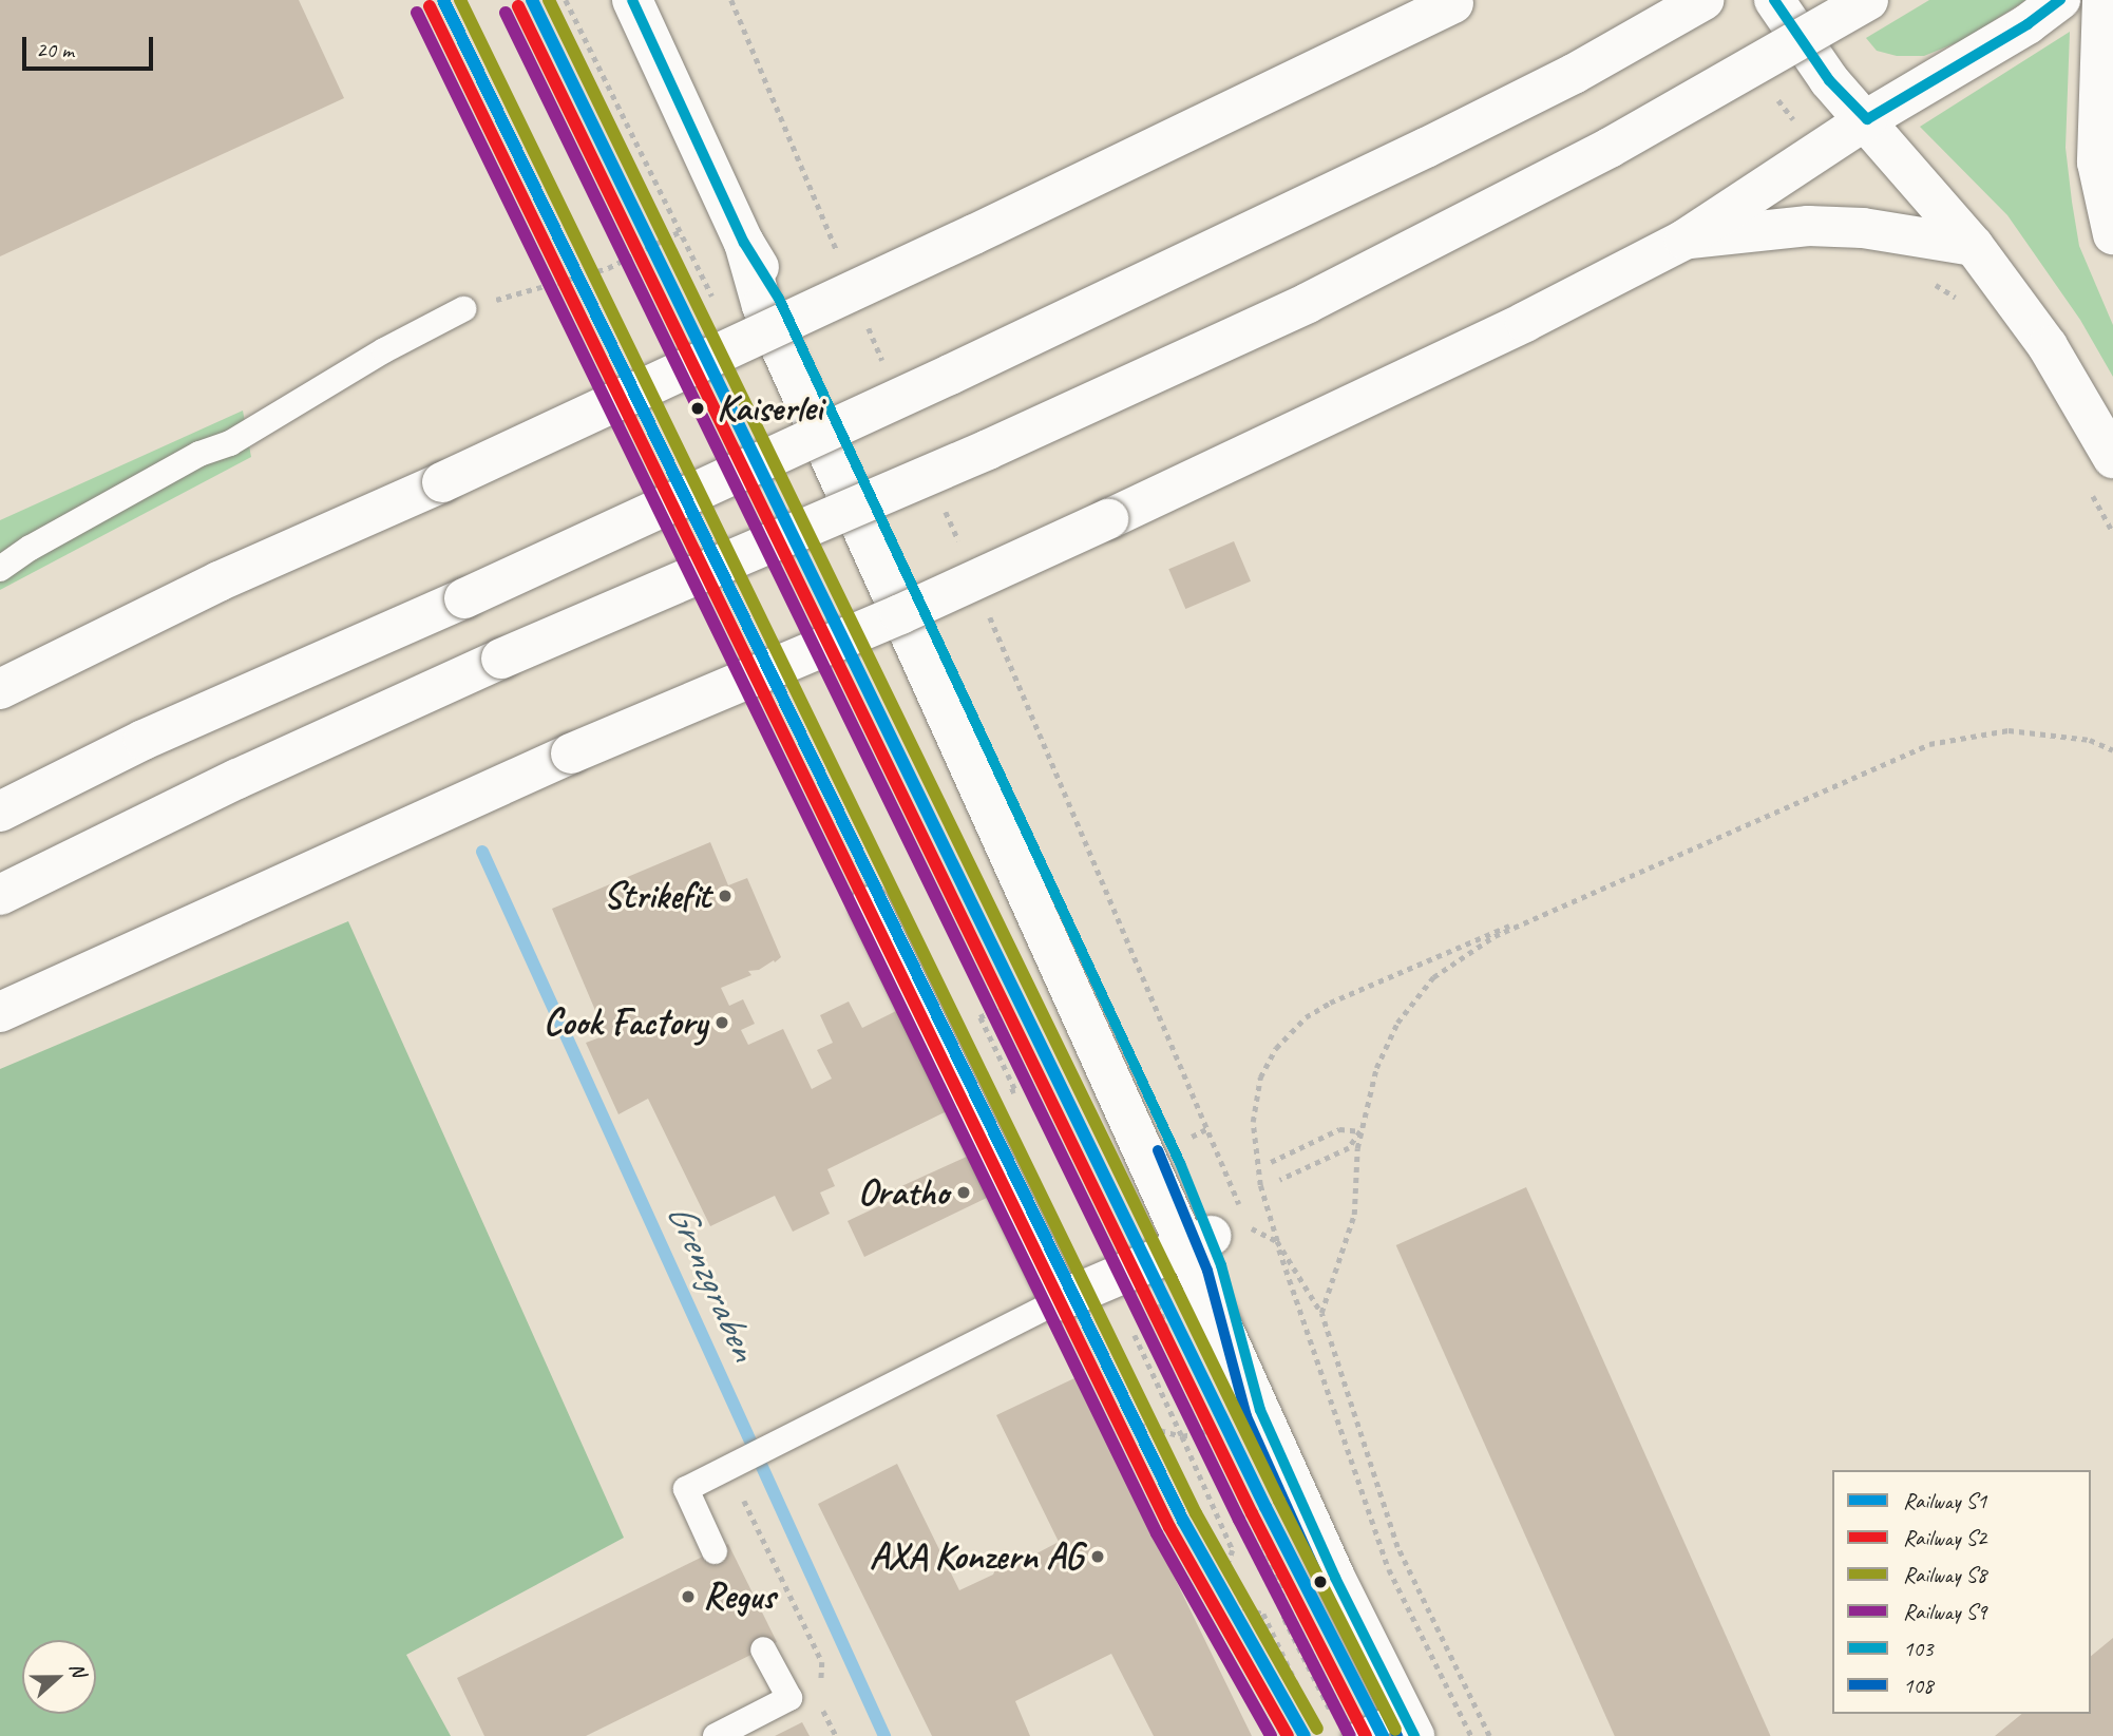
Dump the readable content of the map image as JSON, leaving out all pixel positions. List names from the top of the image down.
{
  "water": ["Grenzgraben"],
  "places": [
    "Kaiserlei",
    "Strikefit",
    "Cook Factory",
    "Oratho",
    "AXA Konzern AG",
    "Regus"
  ],
  "lines": [
    "rail line S1",
    "rail line S8",
    "transit line 103",
    "rail line S2",
    "rail line S9",
    "transit line 108"
  ],
  "legend": [
    "Railway S1",
    "Railway S2",
    "Railway S8",
    "Railway S9",
    "103",
    "108"
  ],
  "scale_bar": "20 m",
  "north": "right"
}
